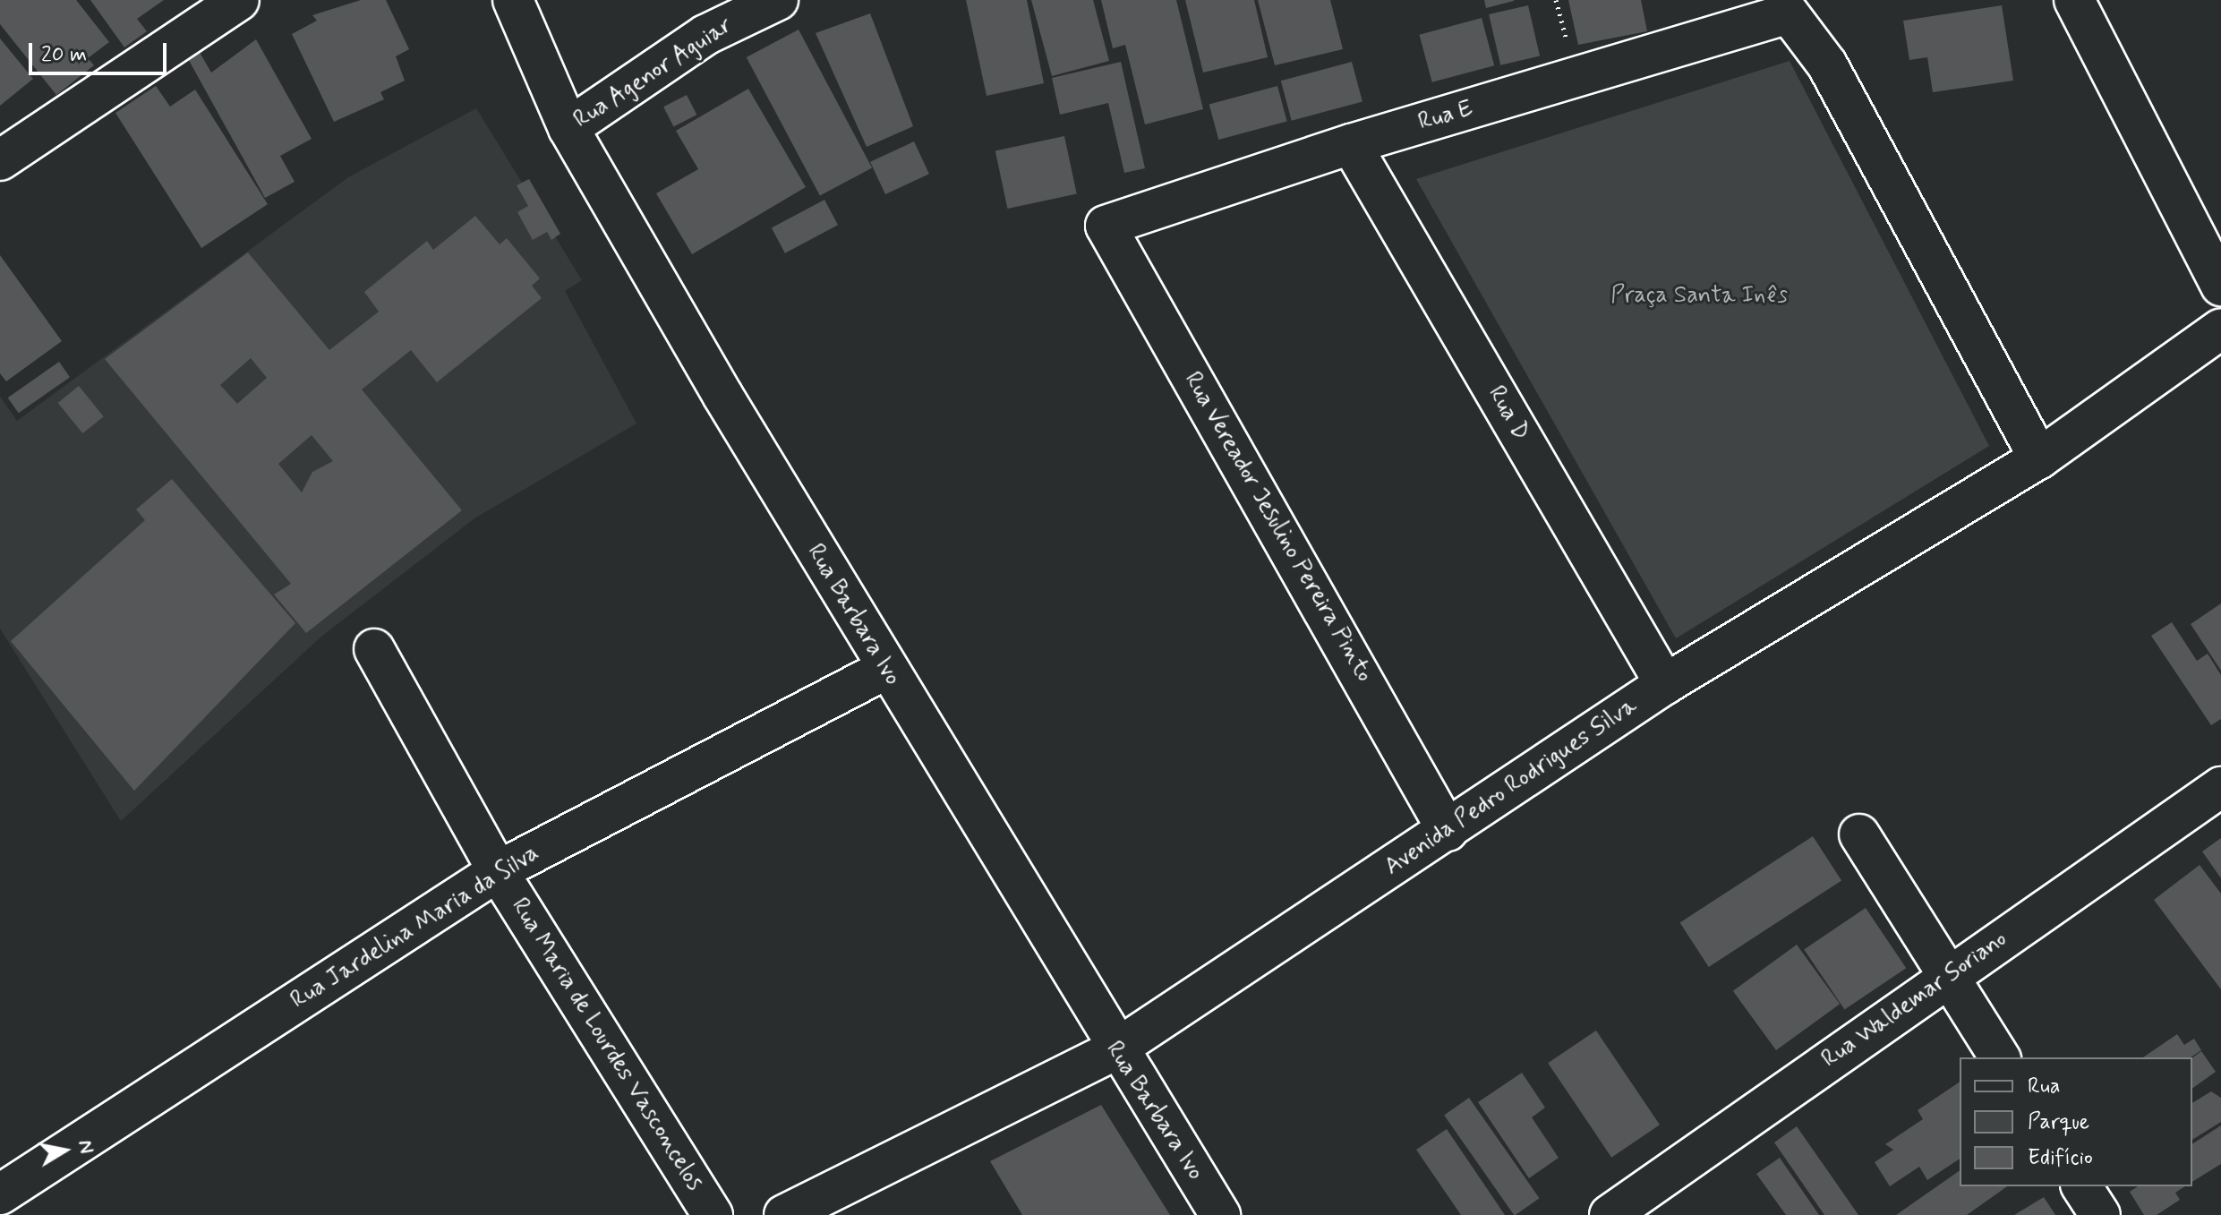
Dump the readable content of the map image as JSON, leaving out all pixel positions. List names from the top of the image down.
{
  "streets": {
    "street": [
      "Rua Agenor Aguiar",
      "Rua E",
      "Rua D",
      "Rua Vereador Jesulino Pereira Pinto",
      "Rua Barbara Ivo",
      "Avenida Pedro Rodrigues Silva",
      "Rua Jardelina Maria da Silva",
      "Rua Waldemar Soriano",
      "Rua Maria de Lourdes Vasconcelos"
    ]
  },
  "crossings": [
    ["Rua Agenor Aguiar", "Rua Barbara Ivo"],
    ["Rua E", "Rua D"],
    ["Rua E", "Rua Vereador Jesulino Pereira Pinto"],
    ["Rua E", "Avenida Pedro Rodrigues Silva"],
    ["Rua D", "Avenida Pedro Rodrigues Silva"],
    ["Rua Vereador Jesulino Pereira Pinto", "Avenida Pedro Rodrigues Silva"],
    ["Rua Barbara Ivo", "Avenida Pedro Rodrigues Silva"],
    ["Rua Barbara Ivo", "Rua Jardelina Maria da Silva"],
    ["Rua Jardelina Maria da Silva", "Rua Maria de Lourdes Vasconcelos"]
  ],
  "parks": ["Praça Santa Inês"],
  "legend": ["Rua", "Parque", "Edifício"],
  "scale_bar": "20 m",
  "north": "right"
}
